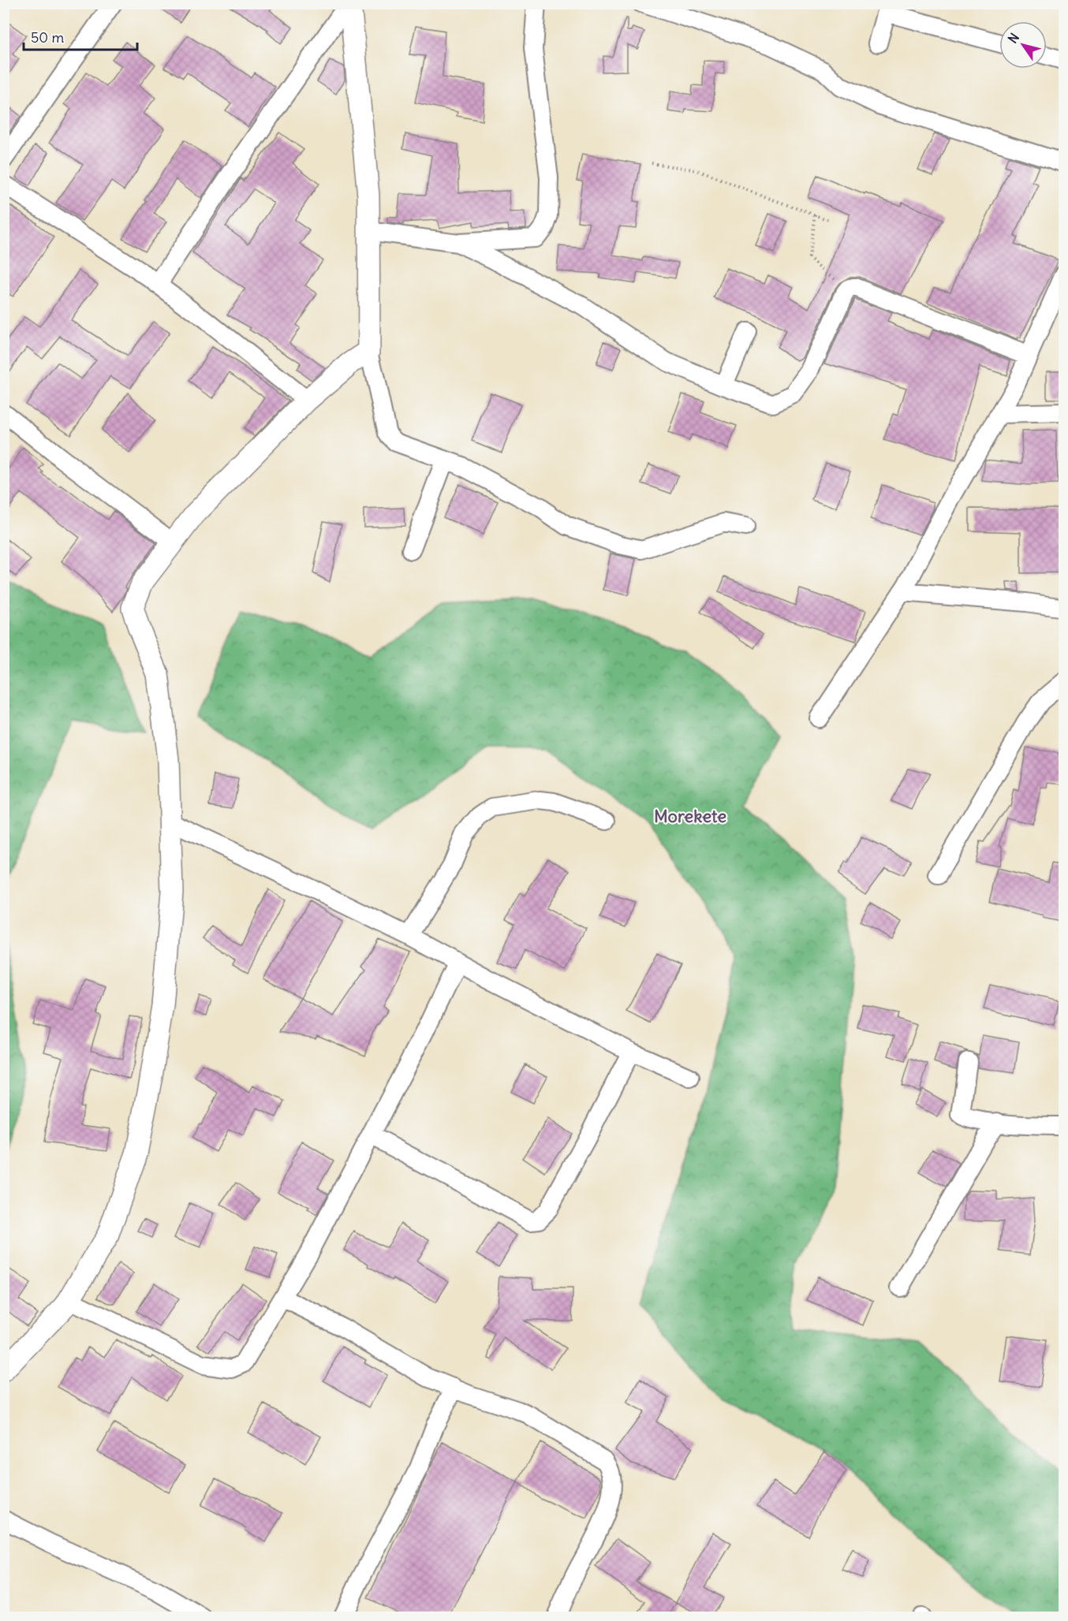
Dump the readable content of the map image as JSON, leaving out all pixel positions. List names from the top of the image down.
{
  "districts": ["Morekete"],
  "scale_bar": "50 m",
  "north": "top left"
}
